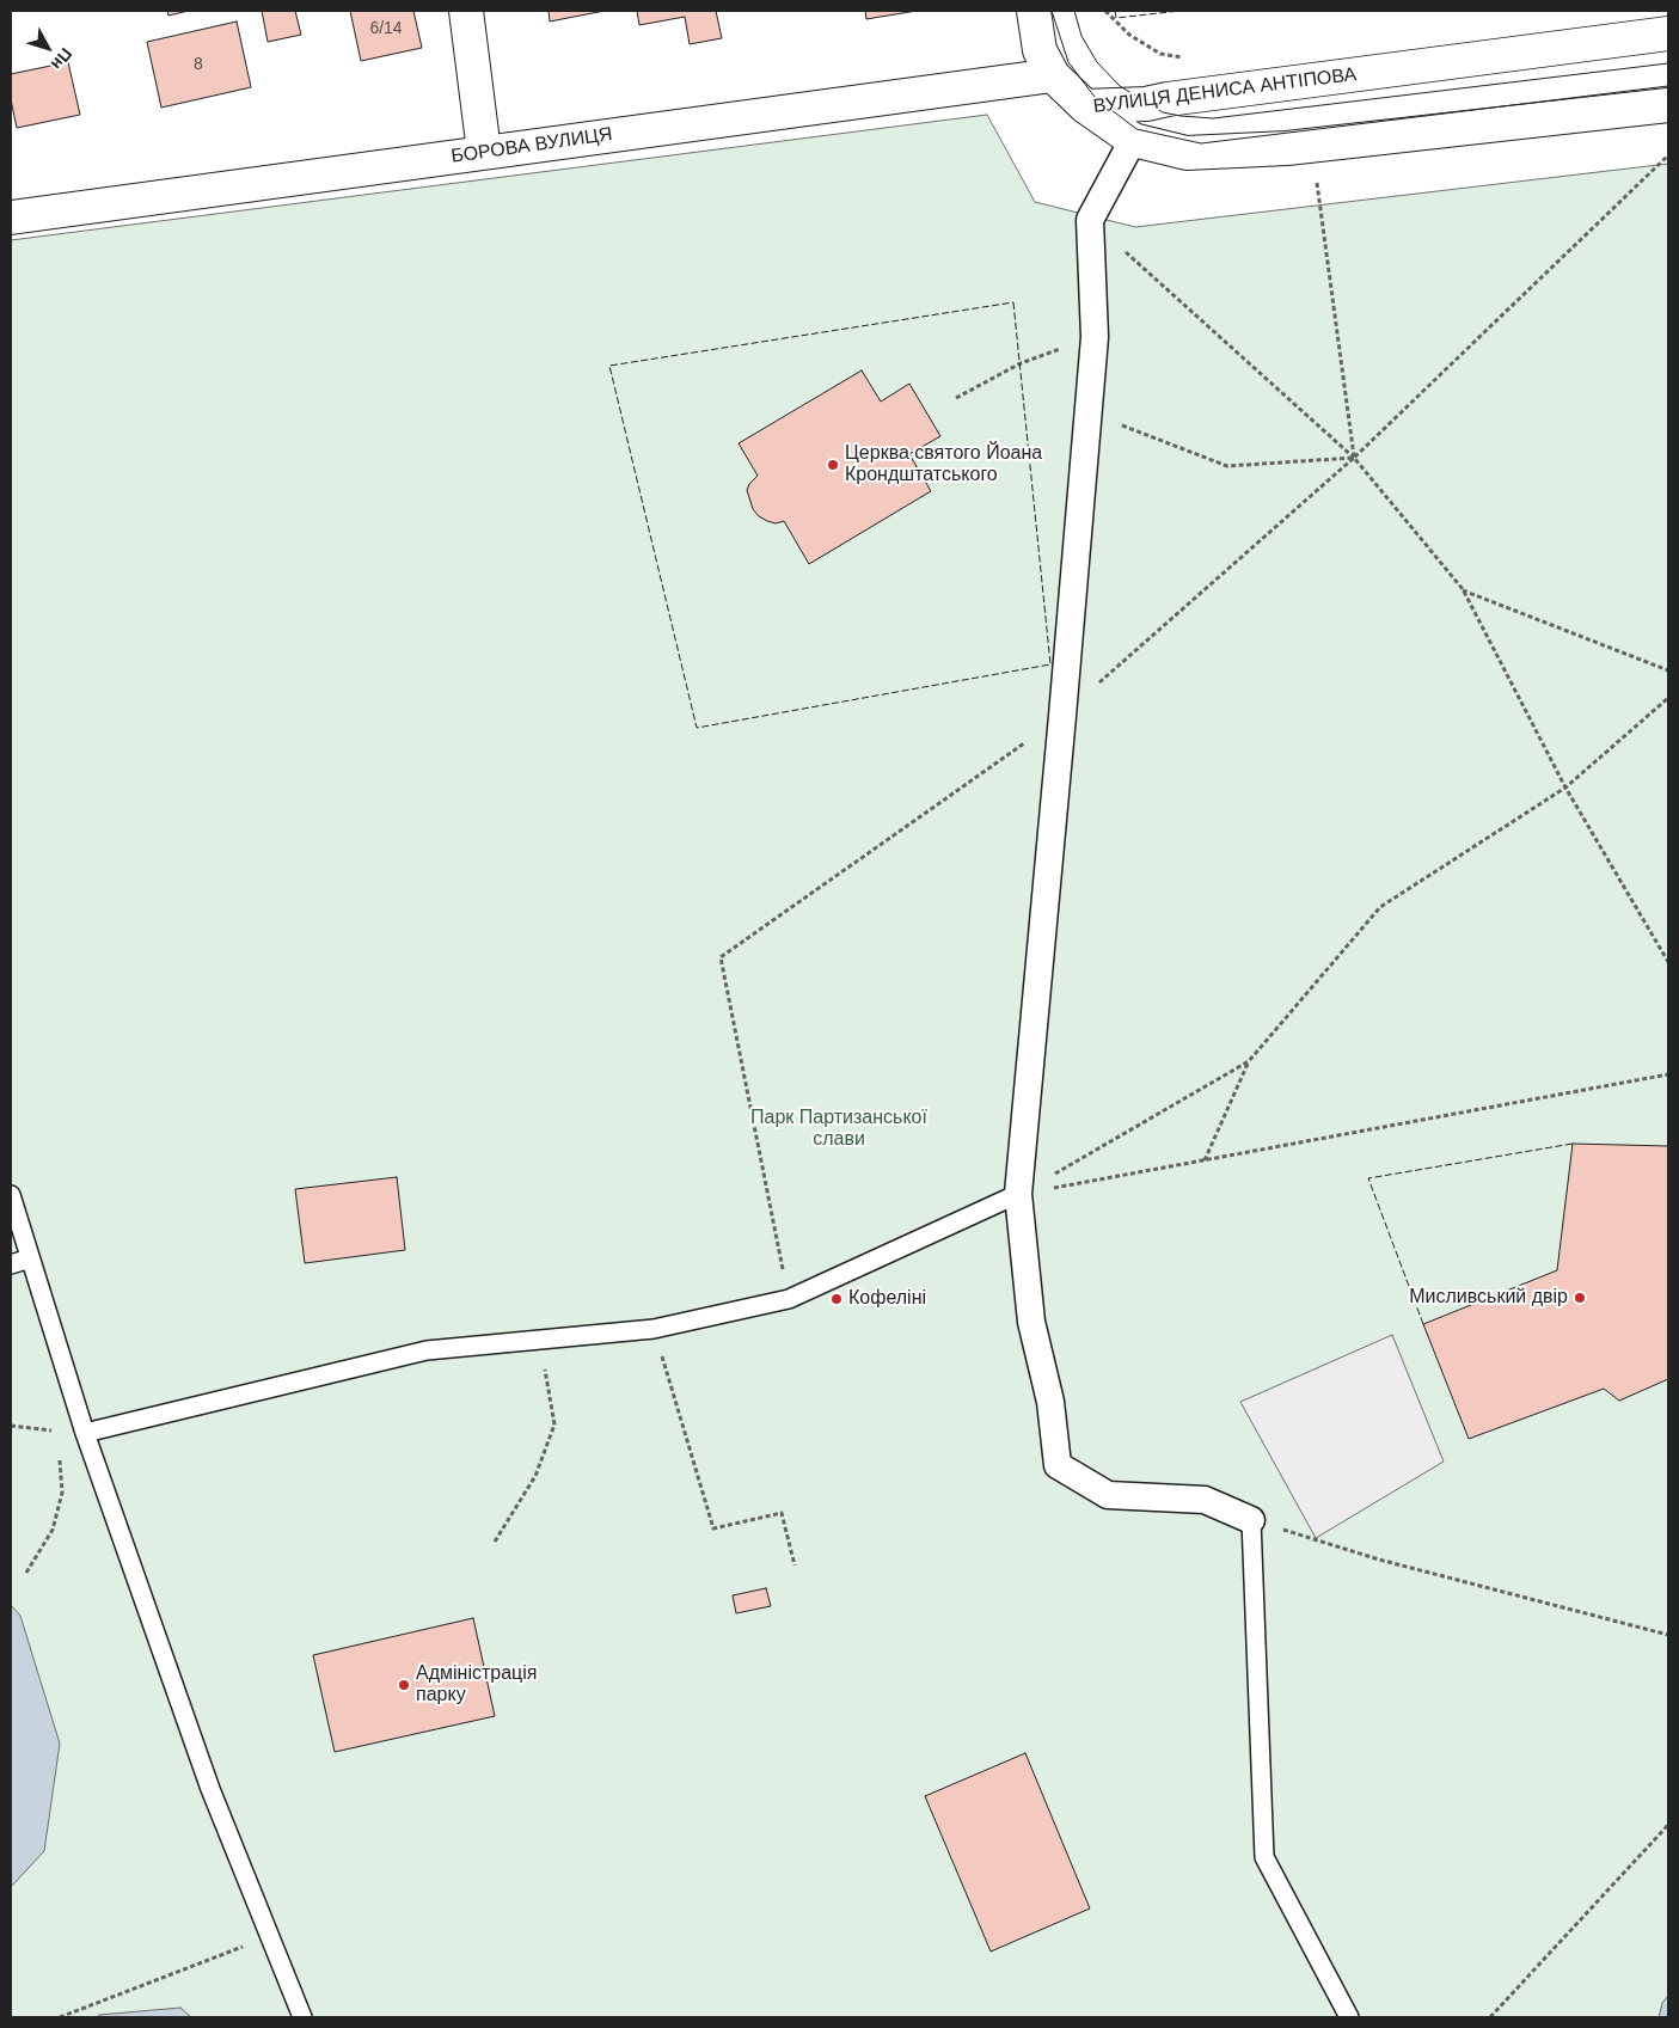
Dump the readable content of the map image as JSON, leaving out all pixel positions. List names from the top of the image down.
{
  "streets": {
    "street": ["ВУЛИЦЯ ДЕНИСА АНТІПОВА", "БОРОВА ВУЛИЦЯ"]
  },
  "parks": ["Парк Партизанської слави"],
  "places": [
    "Церква святого Йоана Крондштатського",
    "Мисливський двір",
    "Кофеліні",
    "Адміністрація парку"
  ],
  "house_numbers": ["6/14", "8"],
  "north": "bottom right"
}
